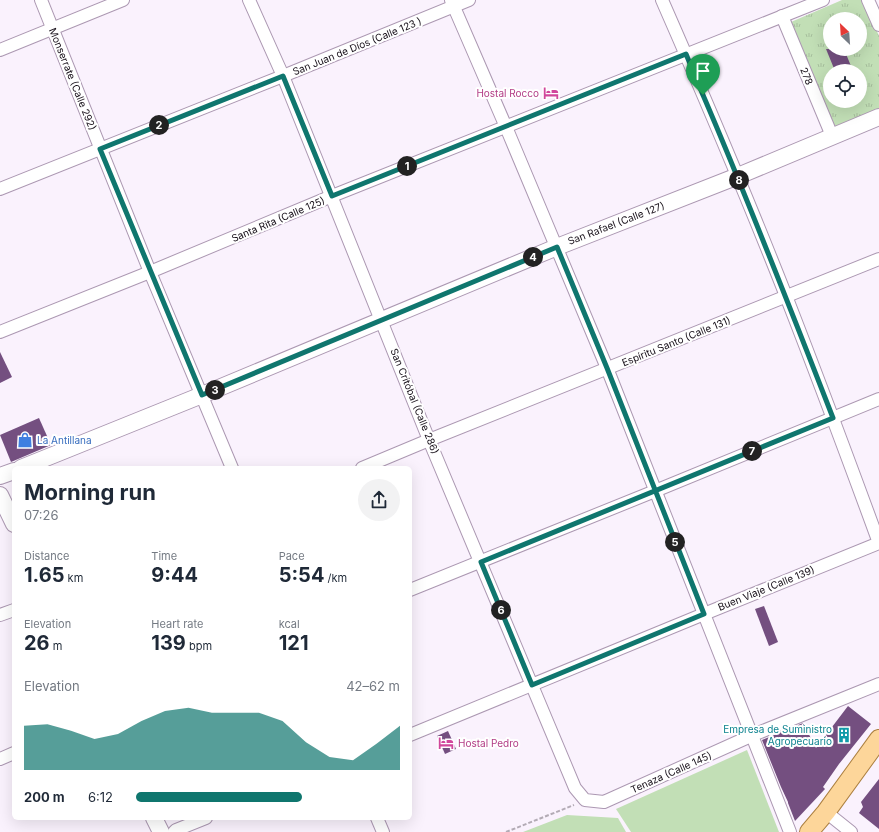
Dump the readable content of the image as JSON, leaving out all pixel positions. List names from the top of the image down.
{
  "streets": {
    "street": [
      "San Juan de Díos (Calle 123 )",
      "278",
      "Monserrate (Calle 292)",
      "Santa Rita (Calle 125)",
      "San Rafael (Calle 127)",
      "Espíritu Santo (Calle 131)",
      "San Critóbal (Calle 286)",
      "Buen Viaje (Calle 139)",
      "Tenaza (Calle 145)"
    ]
  },
  "crossings": [
    ["San Juan de Díos (Calle 123 )", "Monserrate (Calle 292)"],
    ["San Juan de Díos (Calle 123 )", "San Critóbal (Calle 286)"],
    ["278", "Santa Rita (Calle 125)"],
    ["278", "San Rafael (Calle 127)"],
    ["Monserrate (Calle 292)", "Santa Rita (Calle 125)"],
    ["Monserrate (Calle 292)", "San Rafael (Calle 127)"],
    ["Santa Rita (Calle 125)", "San Critóbal (Calle 286)"],
    ["San Rafael (Calle 127)", "San Critóbal (Calle 286)"],
    ["Espíritu Santo (Calle 131)", "San Critóbal (Calle 286)"],
    ["San Critóbal (Calle 286)", "Buen Viaje (Calle 139)"],
    ["San Critóbal (Calle 286)", "Tenaza (Calle 145)"]
  ],
  "places": {
    "hotel": ["Hostal Rocco", "Hostal Pedro"],
    "shop": ["La Antillana"],
    "building": ["Empresa de Suministro Agropecuario"]
  },
  "north": "top left",
  "page": {
    "pins": [
      "2",
      "1",
      "8",
      "4",
      "3",
      "7",
      "5",
      "6"
    ],
    "heading": ["Morning run", "07:26"],
    "stats": [
      ["Distance", "1.65 km"],
      ["Time", "9:44"],
      ["Pace", "5:54 /km"],
      ["Elevation", "26 m"],
      ["Heart rate", "139 bpm"],
      ["kcal", "121"]
    ],
    "chart": ["Elevation", "42–62 m"],
    "list": [
      {
        "name": "200 m",
        "note": "6:12"
      }
    ]
  }
}
